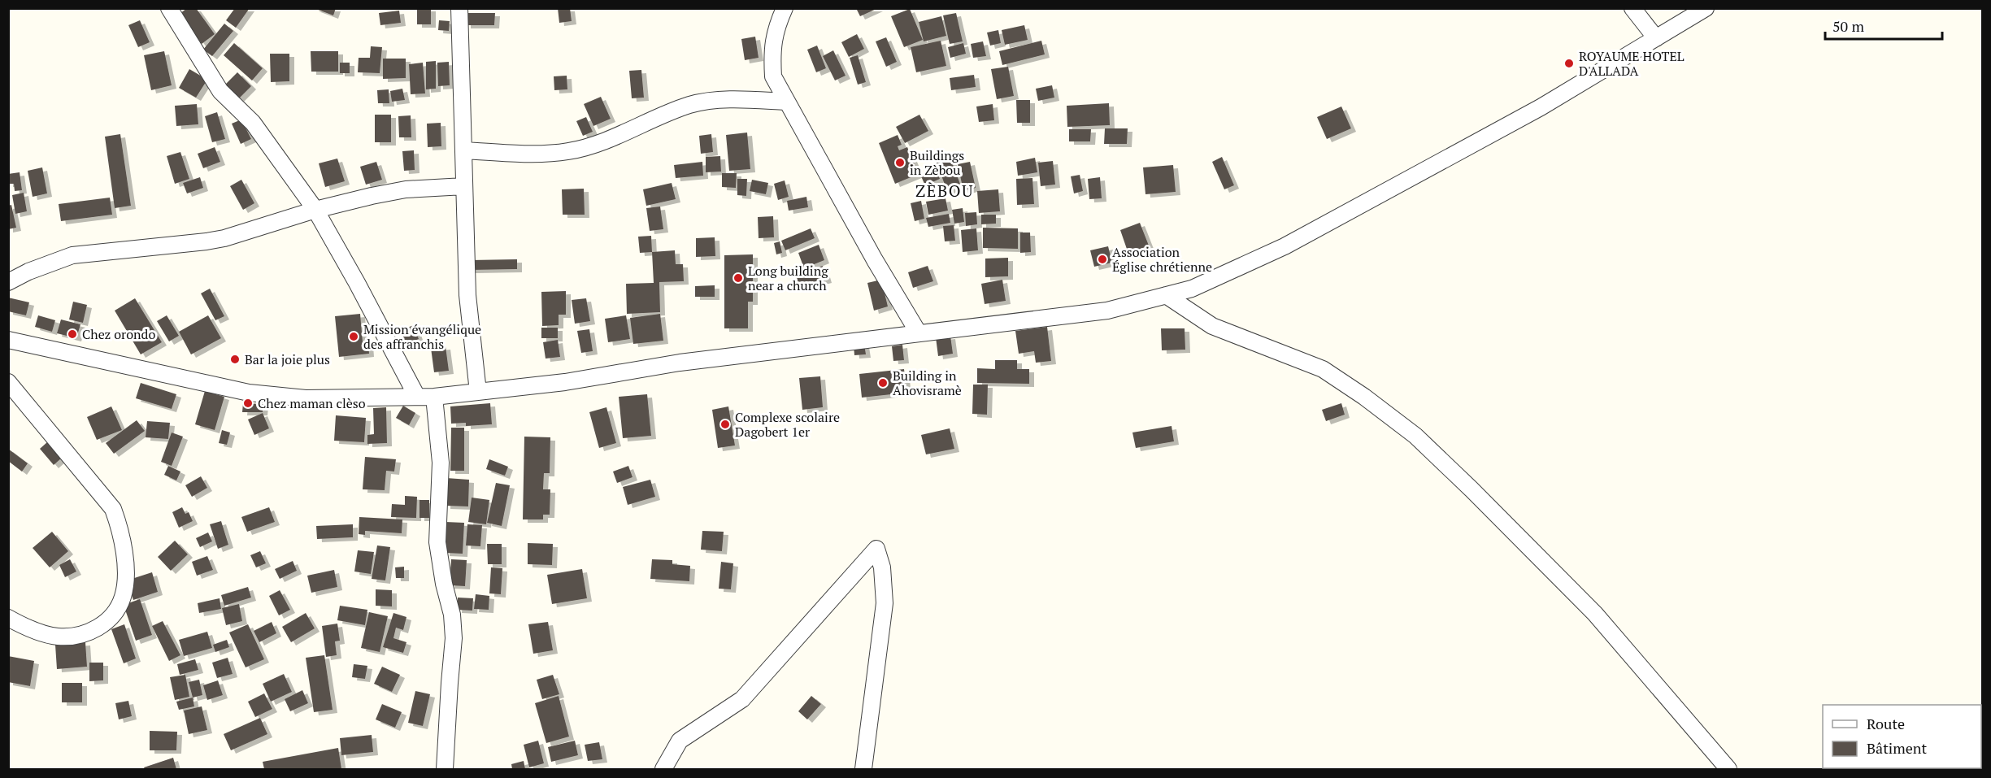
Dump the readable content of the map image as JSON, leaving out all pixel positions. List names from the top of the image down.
{
  "districts": ["ZÈBOU"],
  "places": [
    "ROYAUME HOTEL D'ALLADA",
    "Buildings in Zèbou",
    "Association Église chrétienne",
    "Long building near a church",
    "Chez orondo",
    "Mission évangélique des affranchis",
    "Bar la joie plus",
    "Building in Ahovisramè",
    "Chez maman clèso",
    "Complexe scolaire Dagobert 1er"
  ],
  "legend": ["Route", "Bâtiment"],
  "scale_bar": "50 m"
}
